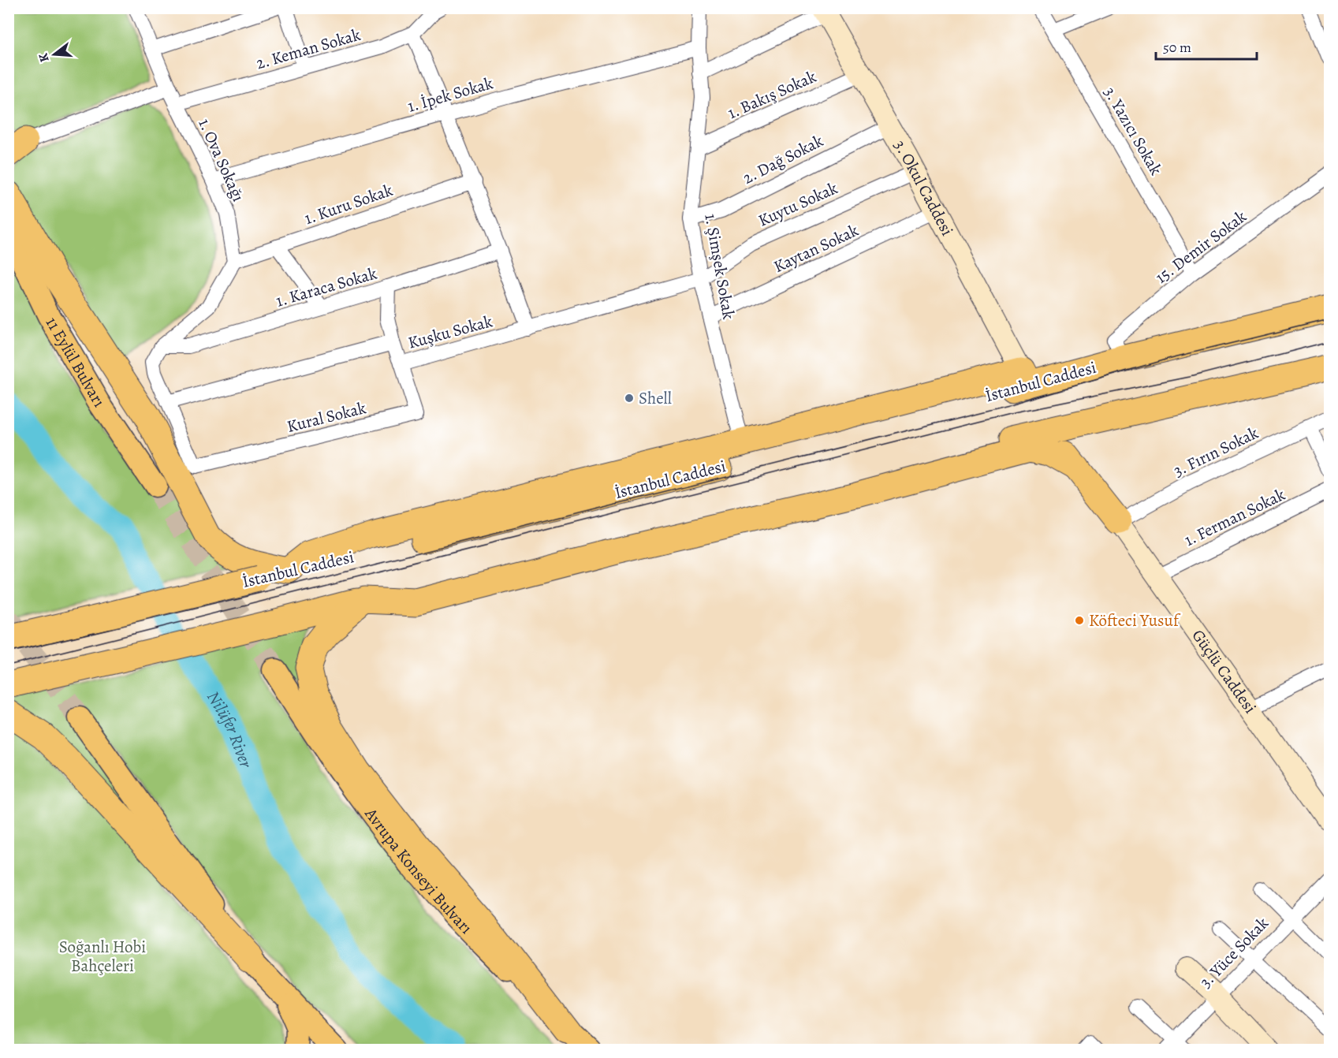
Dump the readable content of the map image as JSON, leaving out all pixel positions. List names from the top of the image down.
{
  "streets": {
    "highway": ["İstanbul Caddesi"],
    "main road": [
      "3. Okul Caddesi",
      "11 Eylül Bulvarı",
      "Güçlü Caddesi",
      "Avrupa Konseyi Bulvarı"
    ],
    "street": [
      "2. Keman Sokak",
      "1. İpek Sokak",
      "1. Bakış Sokak",
      "3. Yazıcı Sokak",
      "2. Dağ Sokak",
      "1. Ova Sokağı",
      "1. Kuru Sokak",
      "Kuytu Sokak",
      "15. Demir Sokak",
      "Kaytan Sokak",
      "1. Şimşek Sokak",
      "1. Karaca Sokak",
      "Kuşku Sokak",
      "Kural Sokak",
      "3. Fırın Sokak",
      "1. Ferman Sokak",
      "3. Yüce Sokak"
    ]
  },
  "crossings": [
    ["2. Keman Sokak", "1. Ova Sokağı"],
    ["1. İpek Sokak", "1. Ova Sokağı"],
    ["1. İpek Sokak", "1. Şimşek Sokak"],
    ["1. Bakış Sokak", "3. Okul Caddesi"],
    ["1. Bakış Sokak", "1. Şimşek Sokak"],
    ["3. Yazıcı Sokak", "15. Demir Sokak"],
    ["2. Dağ Sokak", "3. Okul Caddesi"],
    ["2. Dağ Sokak", "1. Şimşek Sokak"],
    ["1. Ova Sokağı", "1. Kuru Sokak"],
    ["3. Okul Caddesi", "Kuytu Sokak"],
    ["3. Okul Caddesi", "Kaytan Sokak"],
    ["3. Okul Caddesi", "İstanbul Caddesi"],
    ["Kuytu Sokak", "1. Şimşek Sokak"],
    ["Kuytu Sokak", "Kuşku Sokak"],
    ["15. Demir Sokak", "İstanbul Caddesi"],
    ["Kaytan Sokak", "1. Şimşek Sokak"],
    ["1. Şimşek Sokak", "Kuşku Sokak"],
    ["Kuşku Sokak", "Kural Sokak"],
    ["3. Fırın Sokak", "Güçlü Caddesi"],
    ["1. Ferman Sokak", "Güçlü Caddesi"]
  ],
  "water": ["Nilüfer River"],
  "parks": ["Soğanlı Hobi Bahçeleri"],
  "places": ["Shell", "Köfteci Yusuf"],
  "scale_bar": "50 m",
  "north": "left"
}
